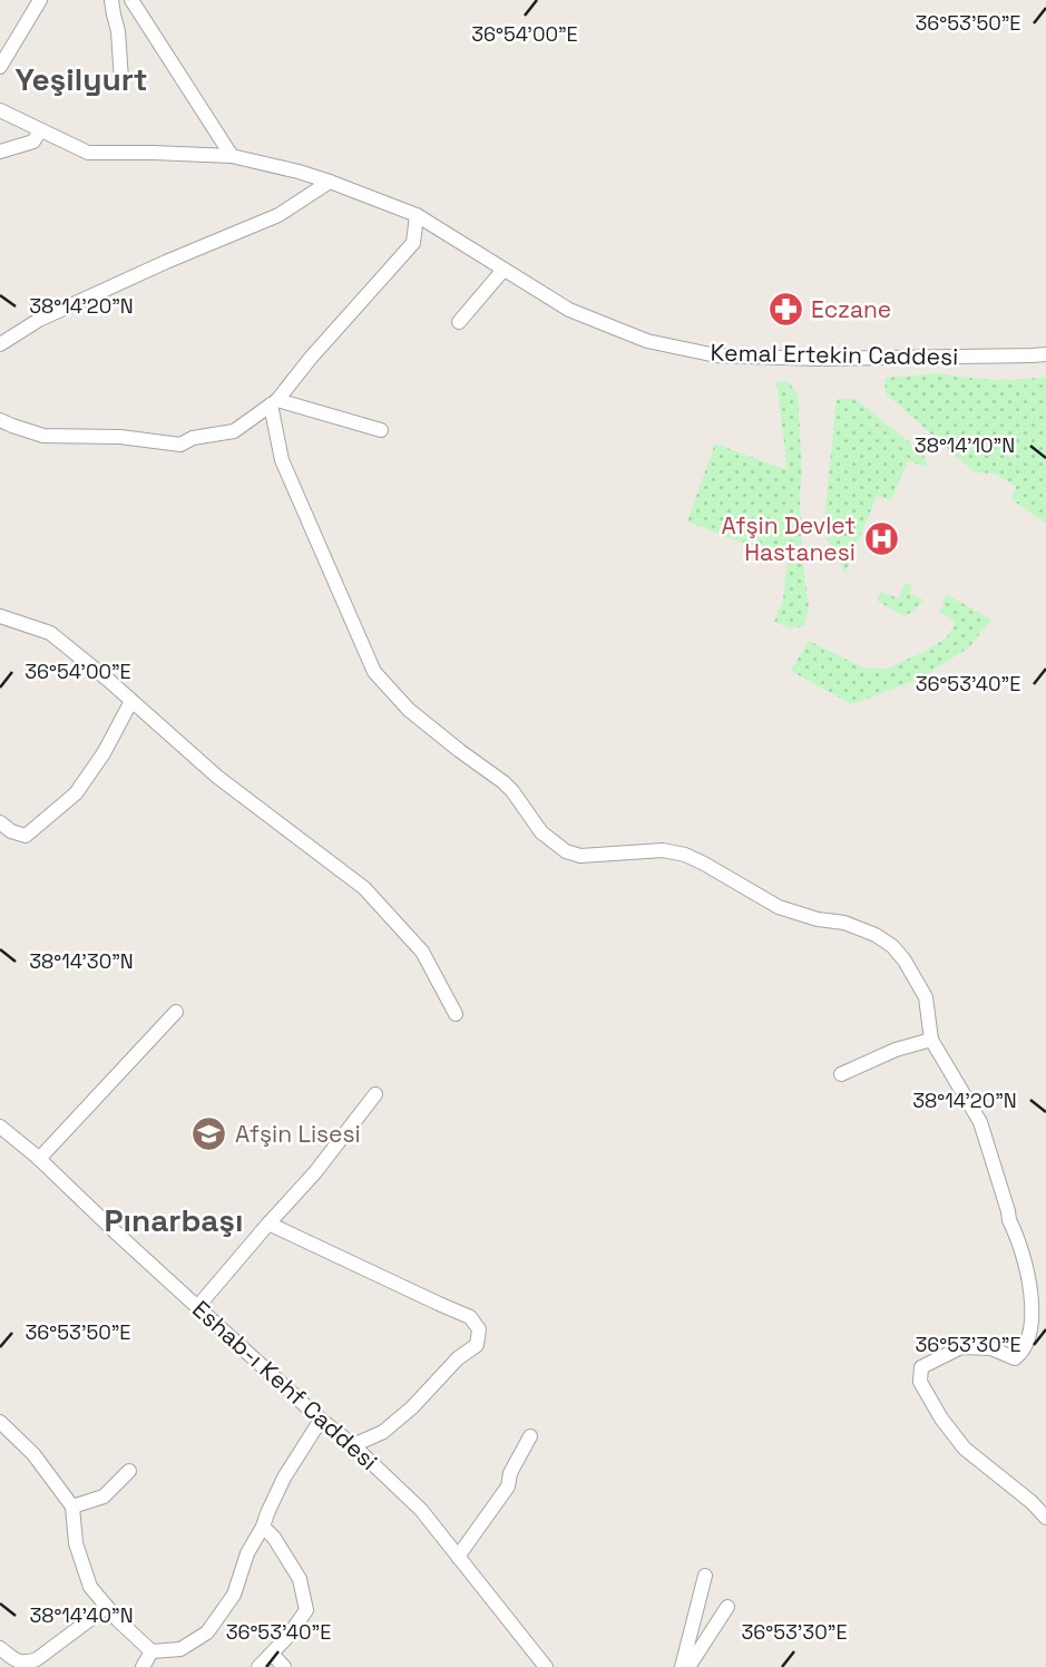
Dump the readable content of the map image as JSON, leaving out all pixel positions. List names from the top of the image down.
{
  "streets": {
    "street": ["Kemal Ertekin Caddesi", "Eshab-ı Kehf Caddesi"]
  },
  "districts": ["Yeşilyurt", "Pınarbaşı"],
  "places": {
    "pharmacy": ["Eczane"],
    "hospital": ["Afşin Devlet Hastanesi"],
    "school or university": ["Afşin Lisesi"]
  },
  "coordinates": [
    "36°53'50\"E",
    "36°54'00\"E",
    "38°14'20\"N",
    "38°14'10\"N",
    "36°53'40\"E",
    "38°14'30\"N",
    "36°53'30\"E",
    "38°14'40\"N"
  ]
}
